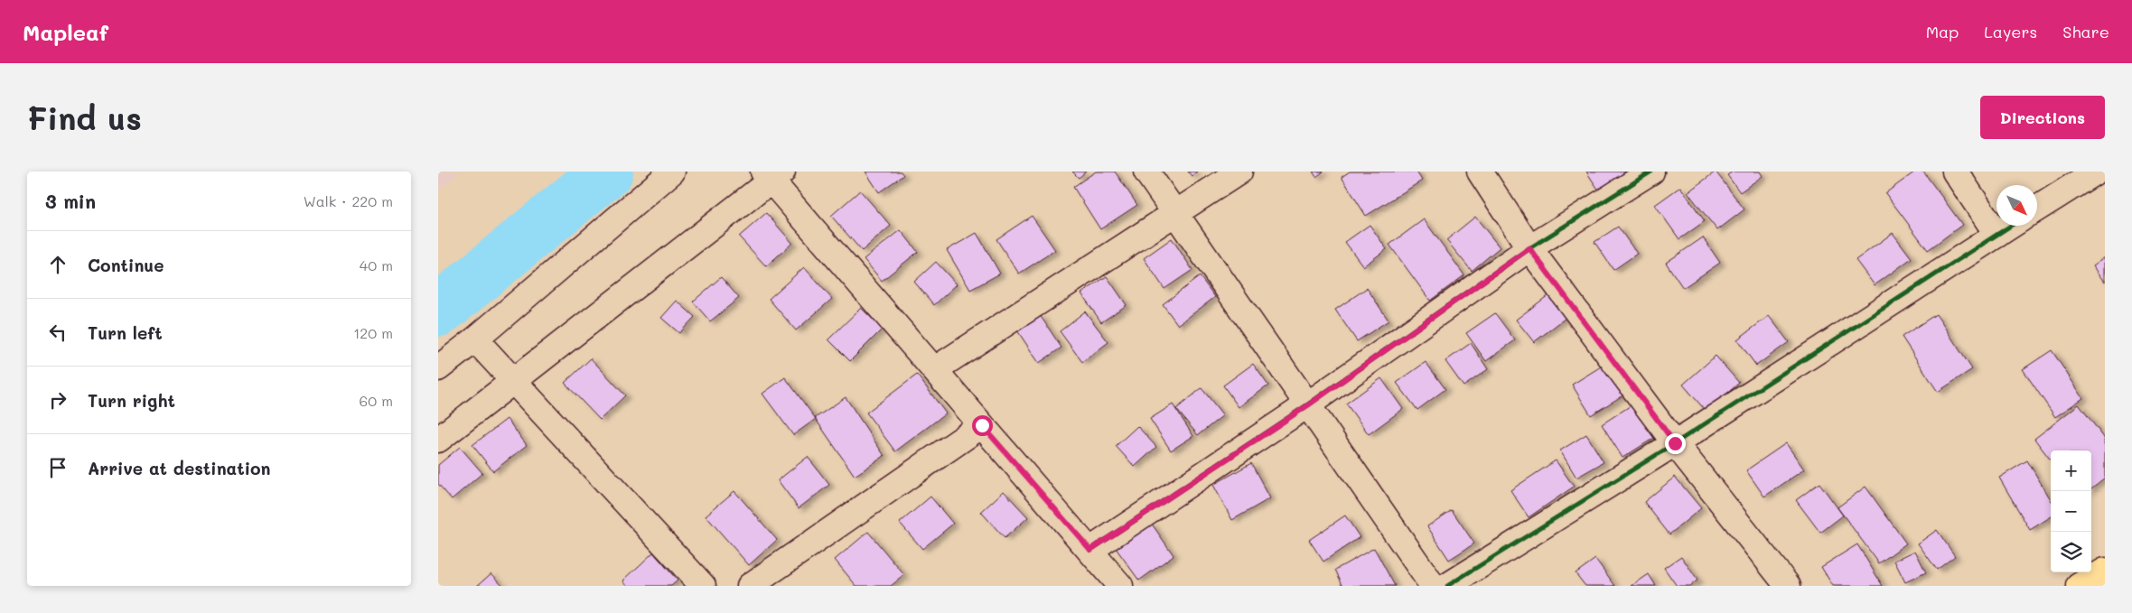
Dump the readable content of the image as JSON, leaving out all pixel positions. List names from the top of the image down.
{
  "north": "bottom right",
  "page": {
    "header": "Mapleaf",
    "nav": ["Map", "Layers", "Share"],
    "buttons": "Directions",
    "title": "Find us",
    "heading": ["3 min", "Walk · 220 m"],
    "list": [
      ["Continue", "40 m"],
      ["Turn left", "120 m"],
      ["Turn right", "60 m"],
      "Arrive at destination"
    ],
    "map_buttons": ["+", "−"]
  }
}
